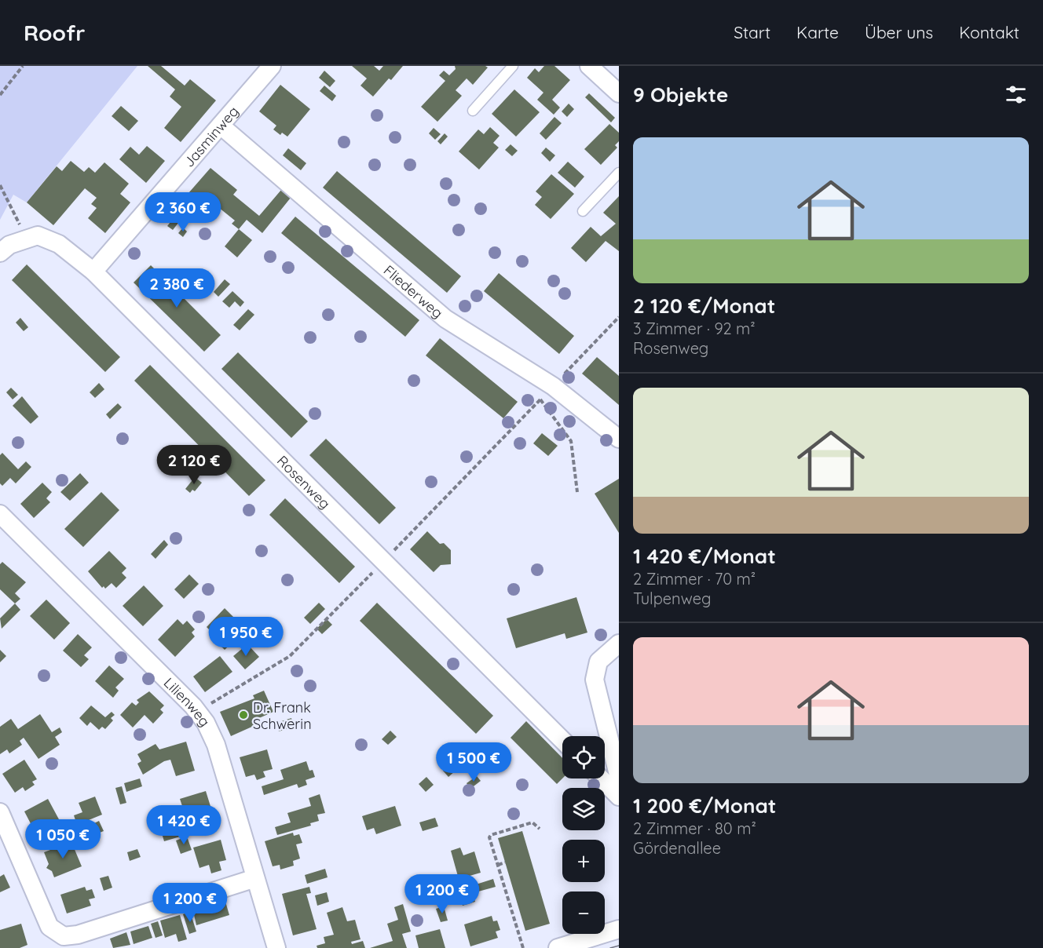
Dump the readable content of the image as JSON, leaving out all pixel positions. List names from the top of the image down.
{
  "streets": {
    "street": [
      "Jasminweg",
      "Fliederweg",
      "Rosenweg",
      "Lilienweg"
    ]
  },
  "crossings": [
    ["Jasminweg", "Fliederweg"],
    ["Jasminweg", "Rosenweg"]
  ],
  "places": ["Dr. Frank Schwerin"],
  "page": {
    "header": "Roofr",
    "nav": [
      "Start",
      "Karte",
      "Über uns",
      "Kontakt"
    ],
    "heading": "9 Objekte",
    "list": [
      {
        "name": "2 120 €/Monat",
        "note": "3 Zimmer · 92 m² · Rosenweg"
      },
      {
        "name": "1 420 €/Monat",
        "note": "2 Zimmer · 70 m² · Tulpenweg"
      },
      {
        "name": "1 200 €/Monat",
        "note": "2 Zimmer · 80 m² · Gördenallee"
      }
    ],
    "price": [
      "2 360 €",
      "2 380 €",
      "2 120 €",
      "1 950 €",
      "1 500 €",
      "1 420 €",
      "1 050 €",
      "1 200 €",
      "1 200 €"
    ],
    "map_buttons": ["+", "−"]
  }
}
